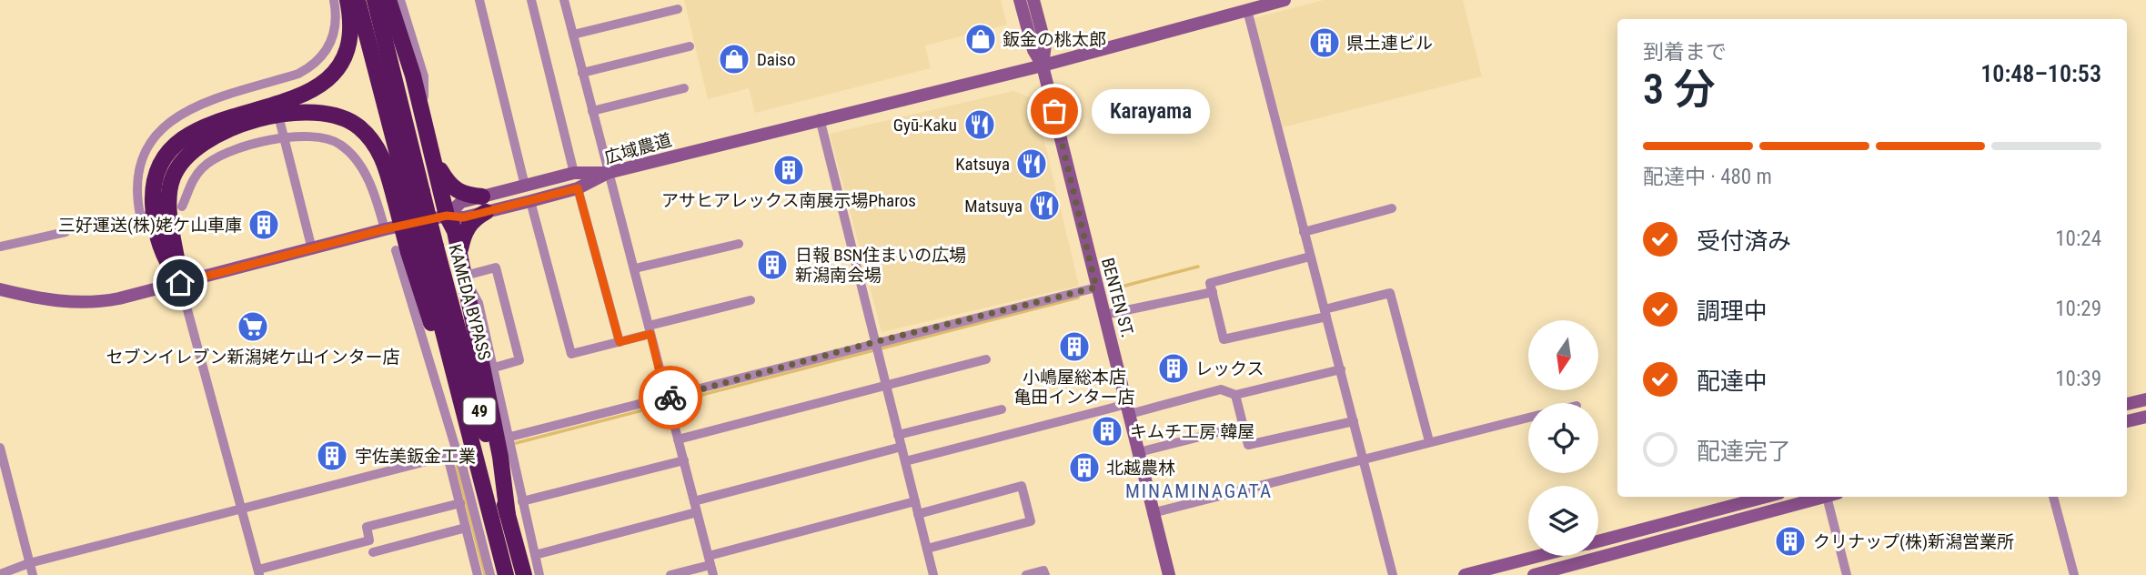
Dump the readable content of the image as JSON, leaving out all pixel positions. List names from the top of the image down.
{
  "streets": {
    "highway": ["KAMEDA BYPASS", "49"],
    "street": ["広域農道", "BENTEN ST."]
  },
  "crossings": [
    ["広域農道", "BENTEN ST."]
  ],
  "districts": ["MINAMINAGATA"],
  "places": {
    "shop": ["鈑金の桃太郎", "Daiso"],
    "building": [
      "県土連ビル",
      "アサヒアレックス南展示場Pharos",
      "三好運送(株)姥ケ山車庫",
      "日報 BSN住まいの広場 新潟南会場",
      "小嶋屋総本店 亀田インター店",
      "レックス",
      "キムチ工房 韓屋",
      "宇佐美鈑金工業",
      "北越農林",
      "クリナップ(株)新潟営業所"
    ],
    "other": ["Karayama"],
    "restaurant": ["Gyū-Kaku", "Katsuya", "Matsuya"],
    "supermarket": ["セブンイレブン新潟姥ケ山インター店"]
  },
  "north": "bottom",
  "page": {
    "heading": ["3 分", "到着まで", "10:48–10:53"],
    "bubble": "Karayama",
    "bar": "配達中 · 480 m",
    "list": [
      ["受付済み", "10:24"],
      ["調理中", "10:29"],
      ["配達中", "10:39"],
      "配達完了"
    ]
  }
}
